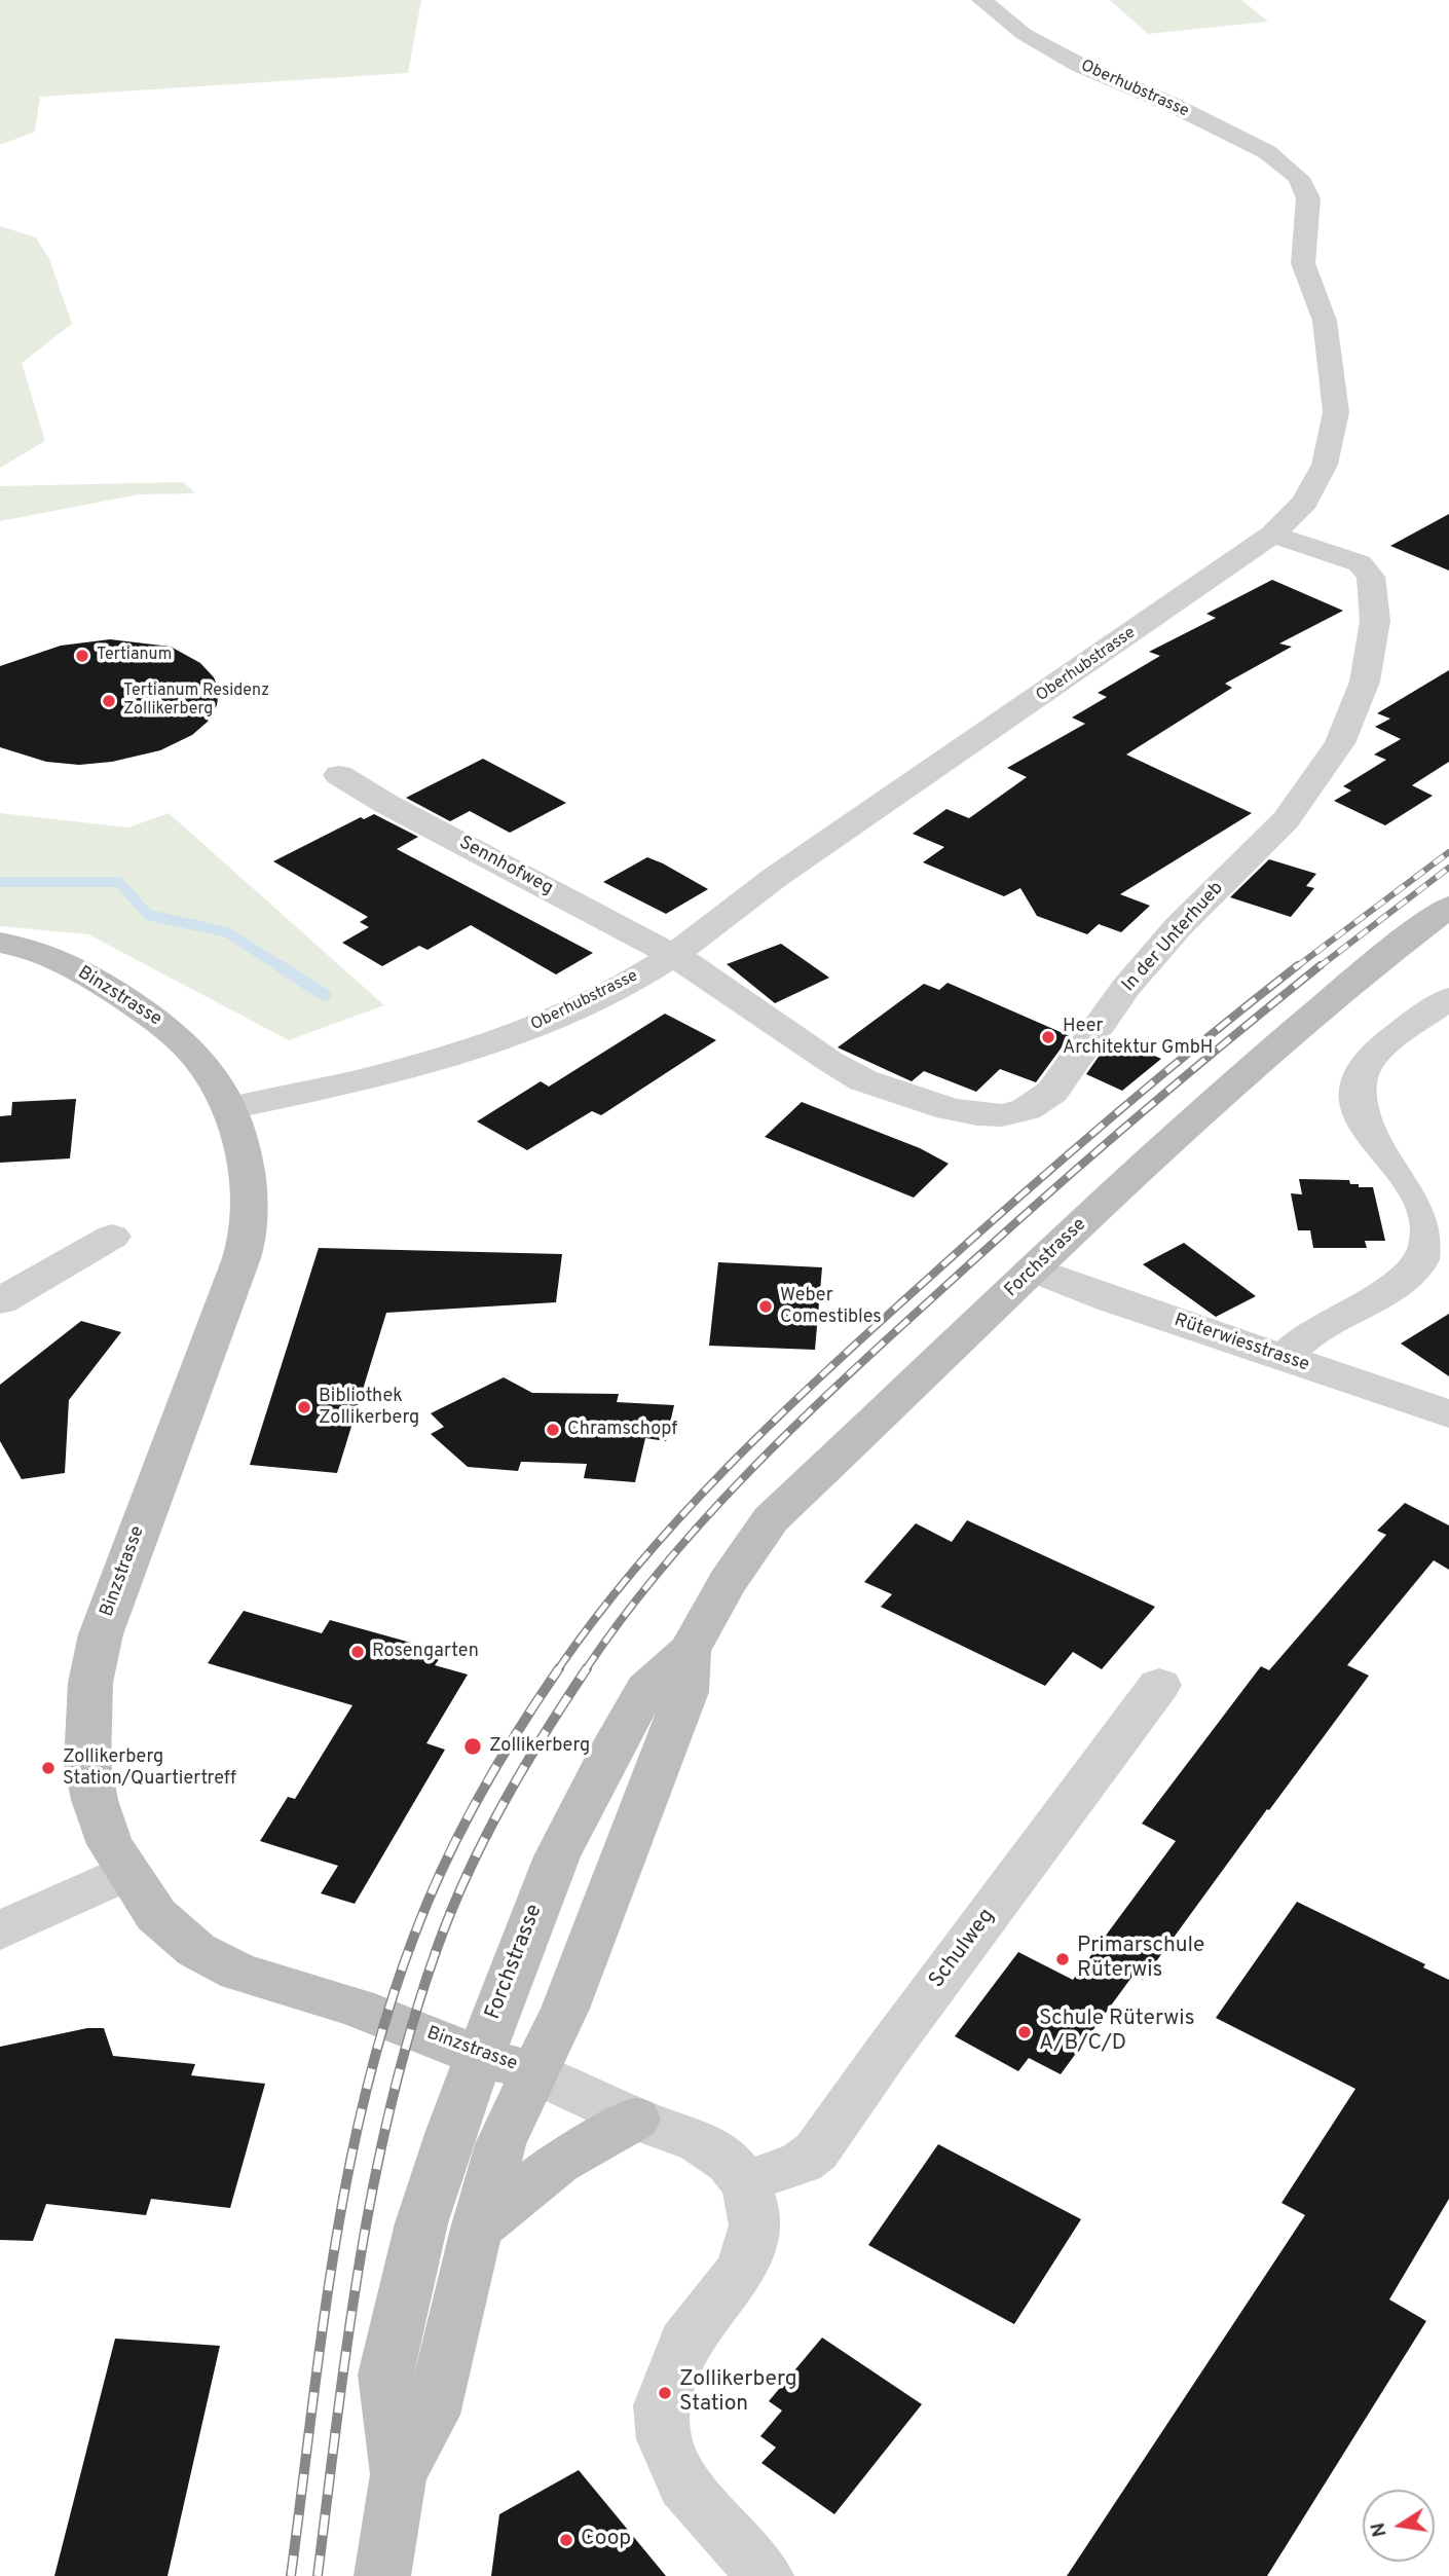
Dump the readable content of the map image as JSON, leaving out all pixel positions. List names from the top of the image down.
{
  "streets": {
    "main road": ["Binzstrasse", "Forchstrasse"],
    "street": [
      "Oberhubstrasse",
      "Sennhofweg",
      "In der Unterhueb",
      "Rüterwiesstrasse",
      "Schulweg"
    ]
  },
  "crossings": [
    ["Oberhubstrasse", "Sennhofweg"],
    ["Oberhubstrasse", "In der Unterhueb"],
    ["Oberhubstrasse", "Binzstrasse"],
    ["Sennhofweg", "In der Unterhueb"],
    ["Binzstrasse", "Forchstrasse"],
    ["Forchstrasse", "Rüterwiesstrasse"]
  ],
  "places": [
    "Tertianum",
    "Tertianum Residenz Zollikerberg",
    "Heer Architektur GmbH",
    "Weber Comestibles",
    "Bibliothek Zollikerberg",
    "Chramschopf",
    "Rosengarten",
    "Zollikerberg",
    "Zollikerberg Station/Quartiertreff",
    "Primarschule Rüterwis",
    "Schule Rüterwis A/B/C/D",
    "Zollikerberg Station",
    "Coop"
  ],
  "north": "left"
}
